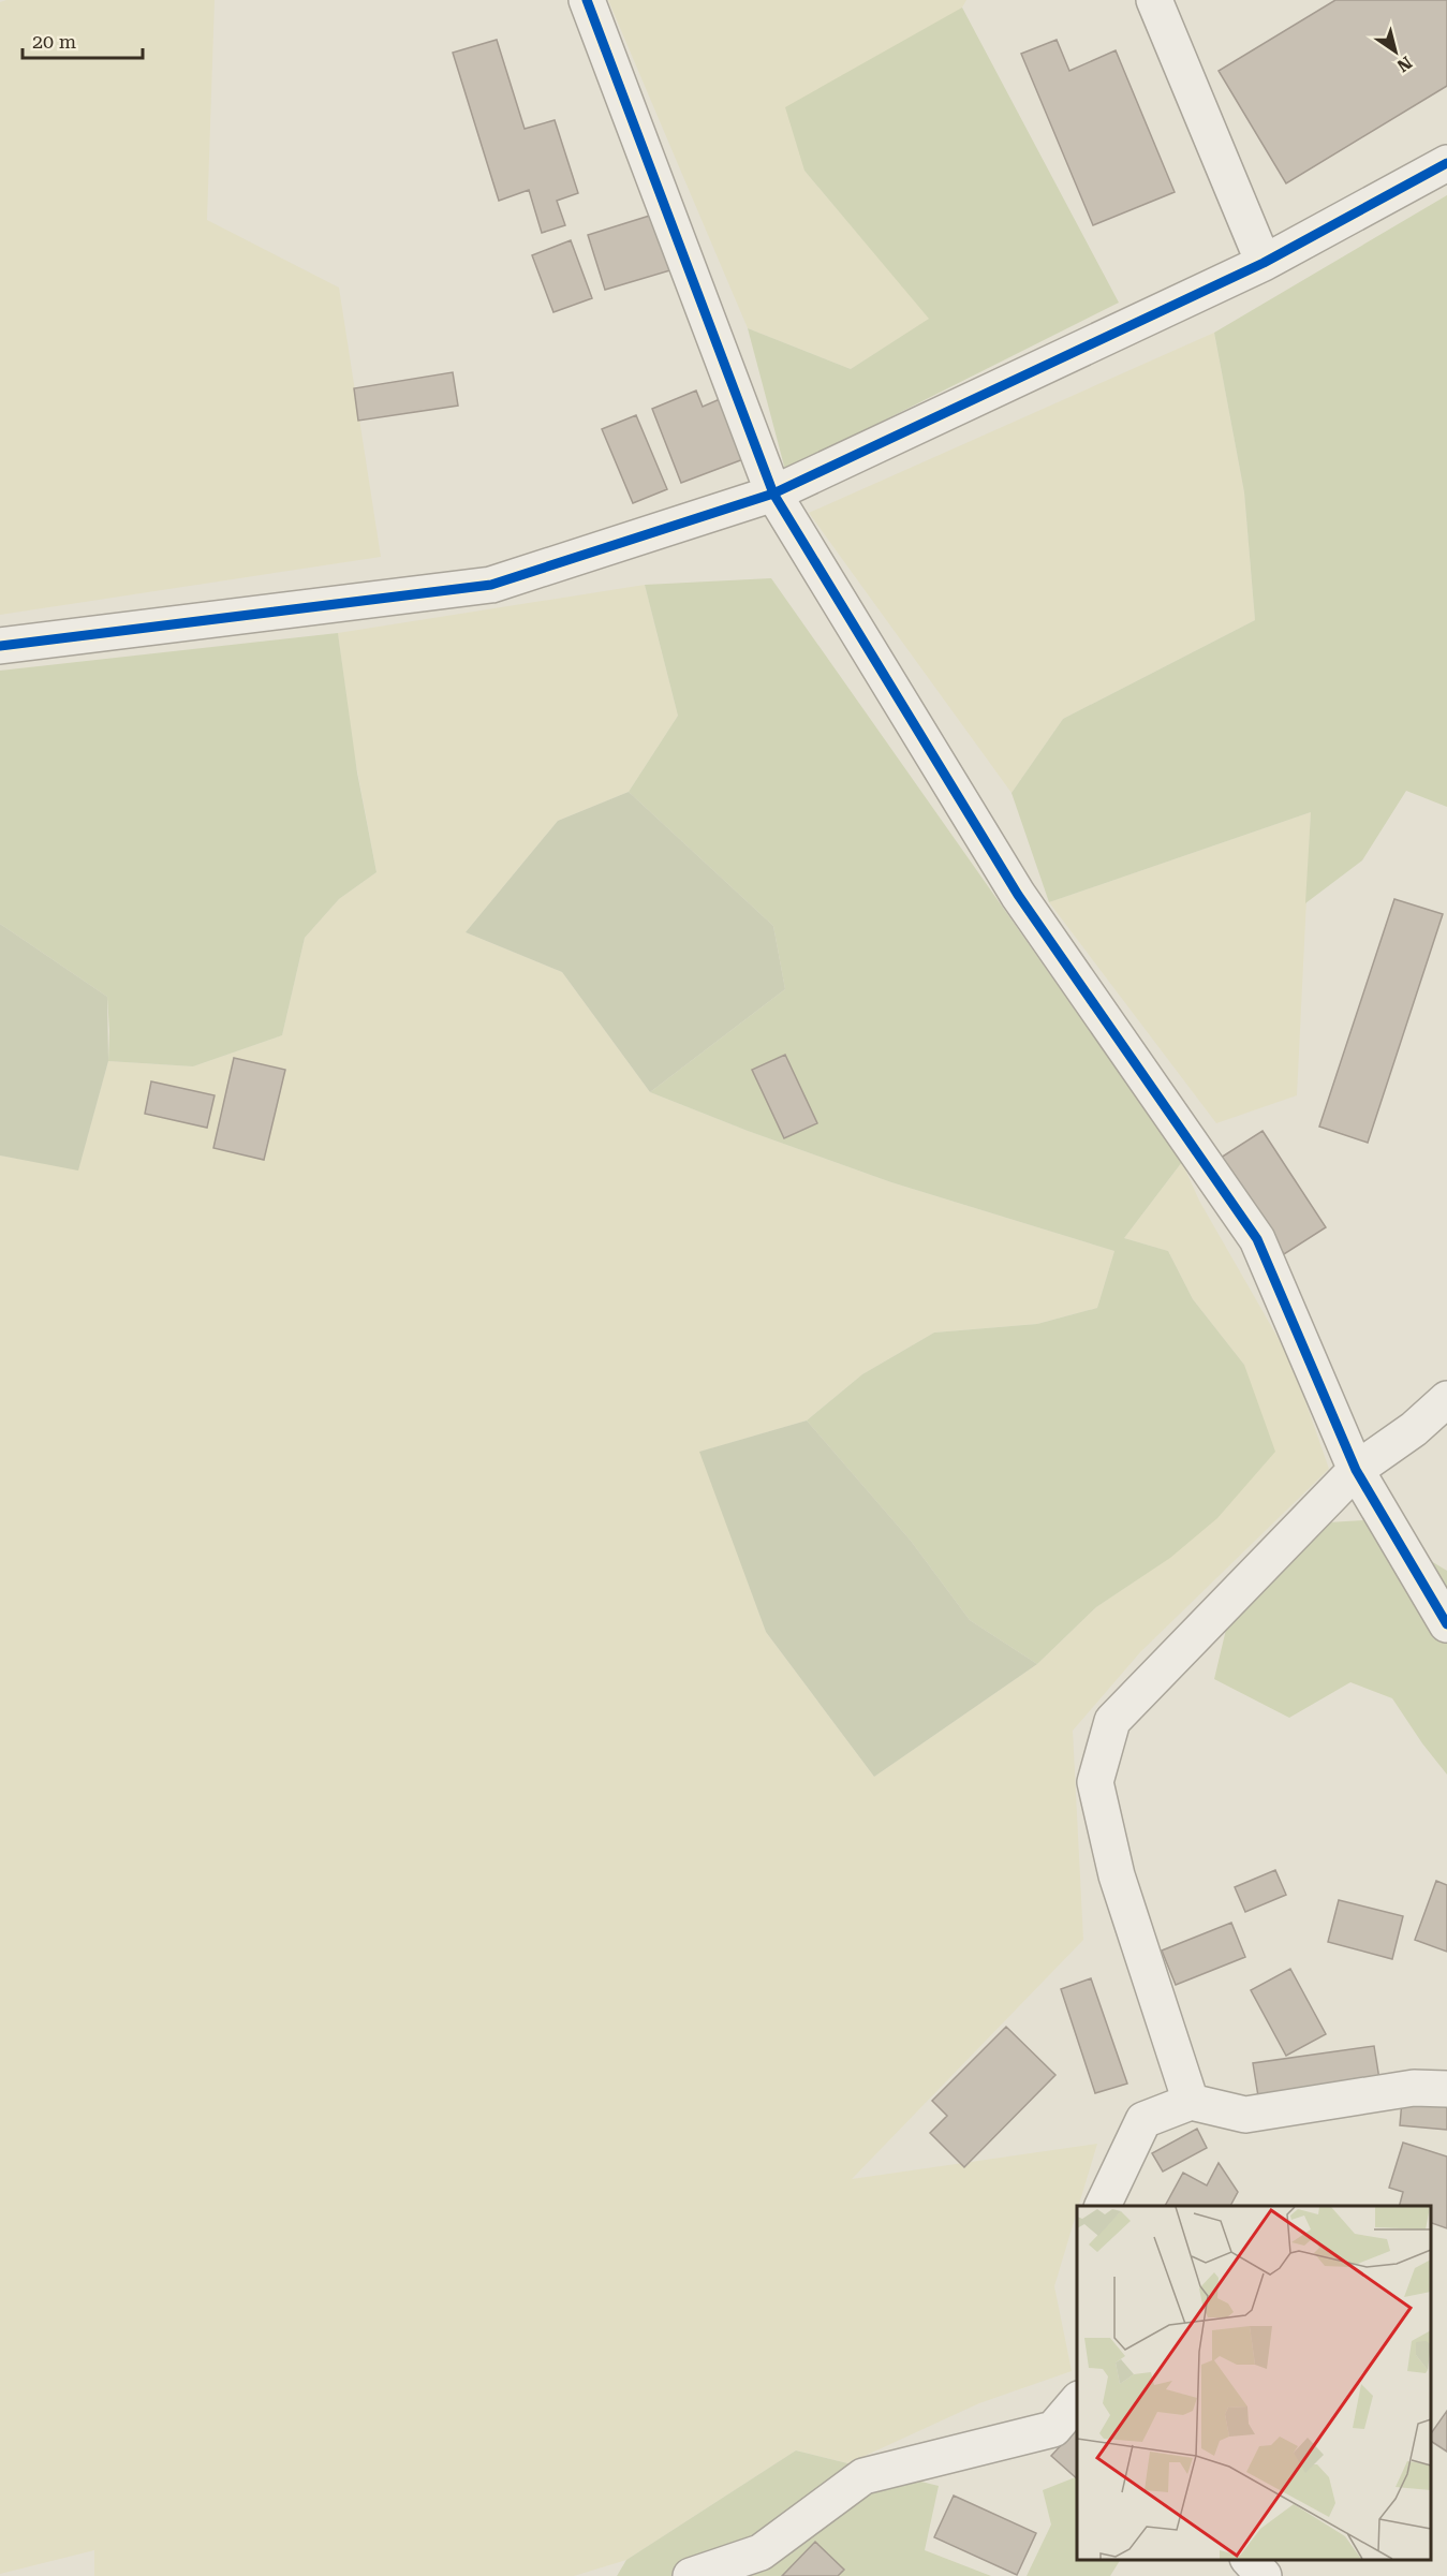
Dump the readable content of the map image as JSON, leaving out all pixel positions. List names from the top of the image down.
{
  "scale_bar": "20 m",
  "north": "bottom right"
}
